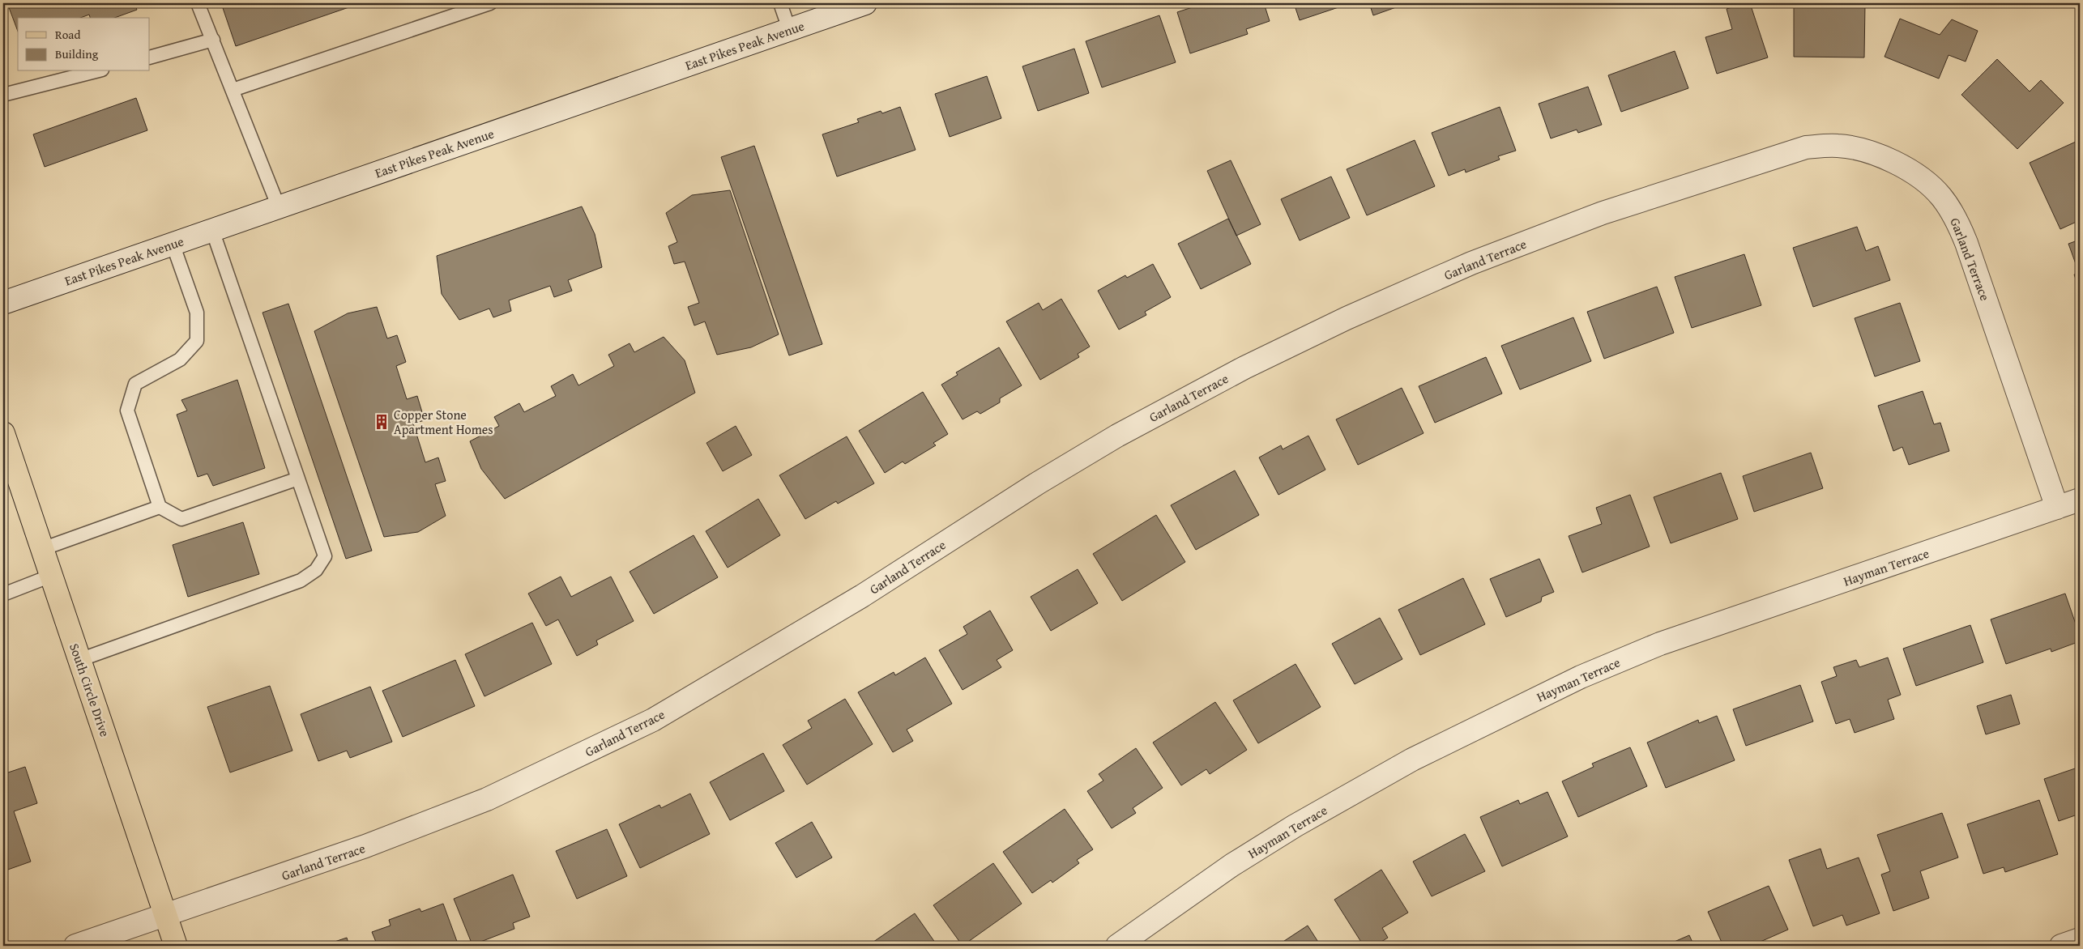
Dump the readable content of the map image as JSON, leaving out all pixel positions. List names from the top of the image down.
{
  "streets": {
    "main road": ["South Circle Drive"],
    "street": ["East Pikes Peak Avenue", "Garland Terrace", "Hayman Terrace"]
  },
  "crossings": [
    ["Garland Terrace", "Hayman Terrace"],
    ["Garland Terrace", "South Circle Drive"]
  ],
  "places": {
    "building": ["Copper Stone Apartment Homes"]
  },
  "legend": ["Road", "Building"]
}
